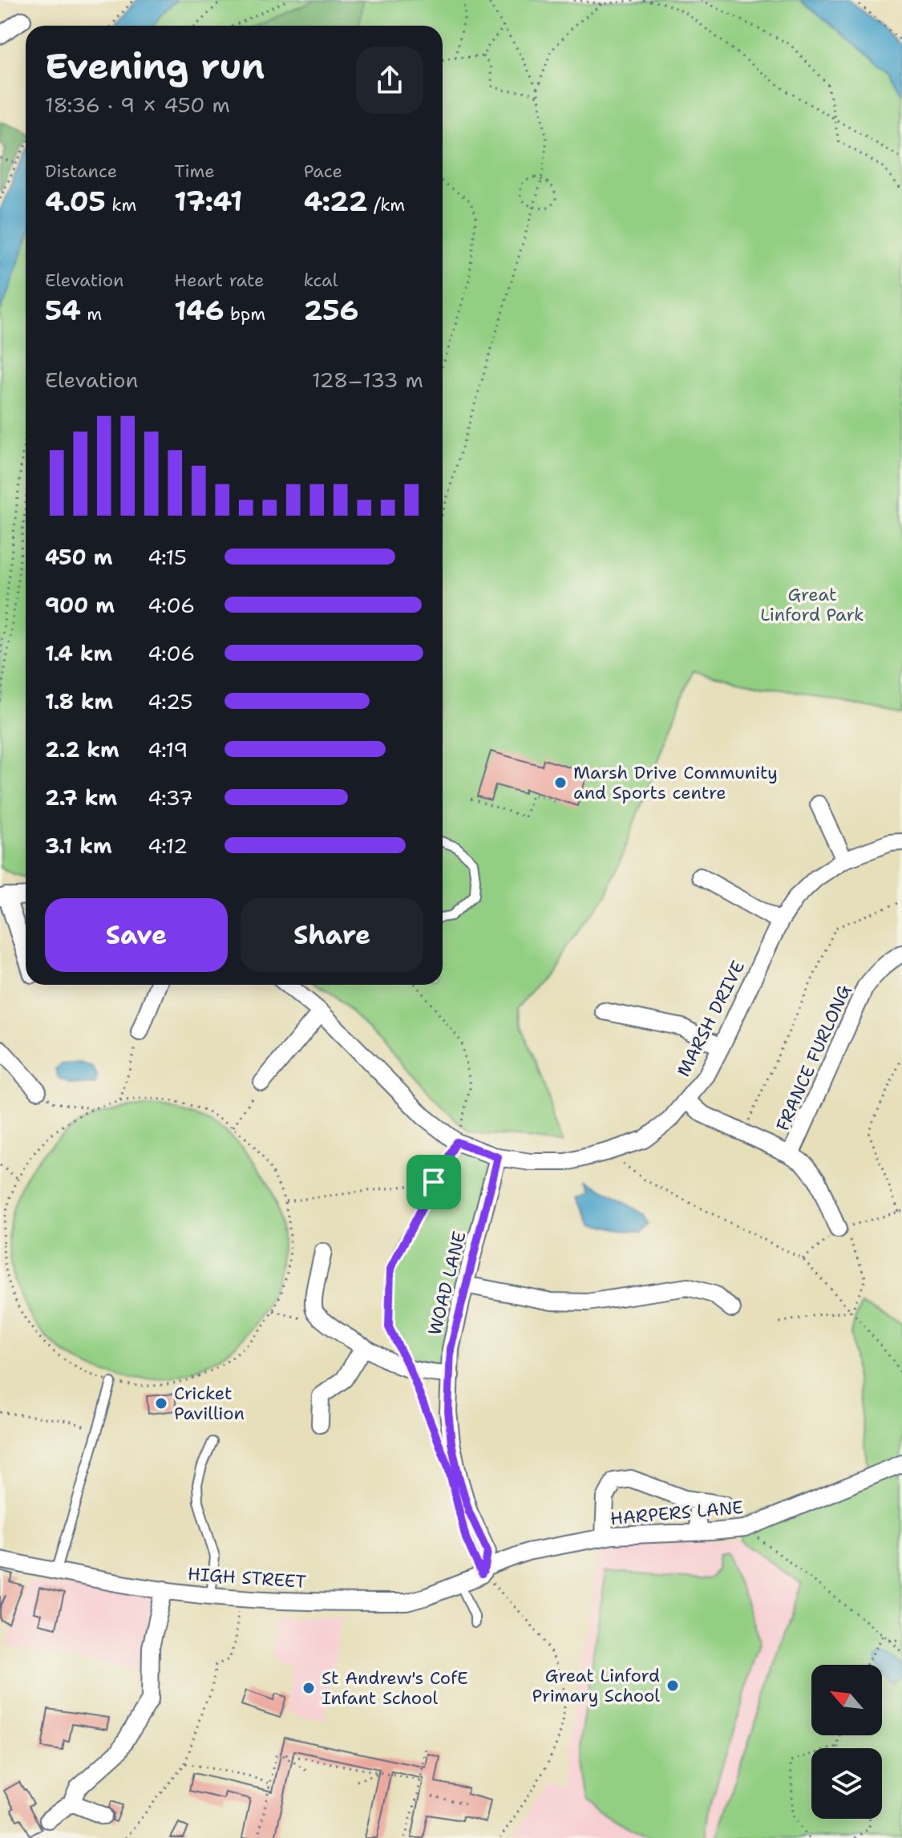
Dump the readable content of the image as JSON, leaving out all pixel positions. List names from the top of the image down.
{
  "streets": {
    "street": [
      "MARSH DRIVE",
      "FRANCE FURLONG",
      "WOAD LANE",
      "HARPERS LANE",
      "HIGH STREET"
    ]
  },
  "crossings": [
    ["MARSH DRIVE", "FRANCE FURLONG"],
    ["MARSH DRIVE", "WOAD LANE"],
    ["WOAD LANE", "HARPERS LANE"],
    ["WOAD LANE", "HIGH STREET"],
    ["HARPERS LANE", "HIGH STREET"]
  ],
  "parks": ["Great Linford Park"],
  "places": [
    "Marsh Drive Community and Sports centre",
    "Cricket Pavillion",
    "Great Linford Primary School",
    "St Andrew's CofE Infant School"
  ],
  "north": "top left",
  "page": {
    "heading": ["Evening run", "18:36 · 9 × 450 m"],
    "stats": [
      ["Distance", "4.05 km"],
      ["Time", "17:41"],
      ["Pace", "4:22 /km"],
      ["Elevation", "54 m"],
      ["Heart rate", "146 bpm"],
      ["kcal", "256"]
    ],
    "chart": ["Elevation", "128–133 m"],
    "list": [
      {
        "name": "450 m",
        "note": "4:15"
      },
      {
        "name": "900 m",
        "note": "4:06"
      },
      {
        "name": "1.4 km",
        "note": "4:06"
      },
      {
        "name": "1.8 km",
        "note": "4:25"
      },
      {
        "name": "2.2 km",
        "note": "4:19"
      },
      {
        "name": "2.7 km",
        "note": "4:37"
      },
      {
        "name": "3.1 km",
        "note": "4:12"
      }
    ],
    "buttons": ["Save", "Share"]
  }
}
